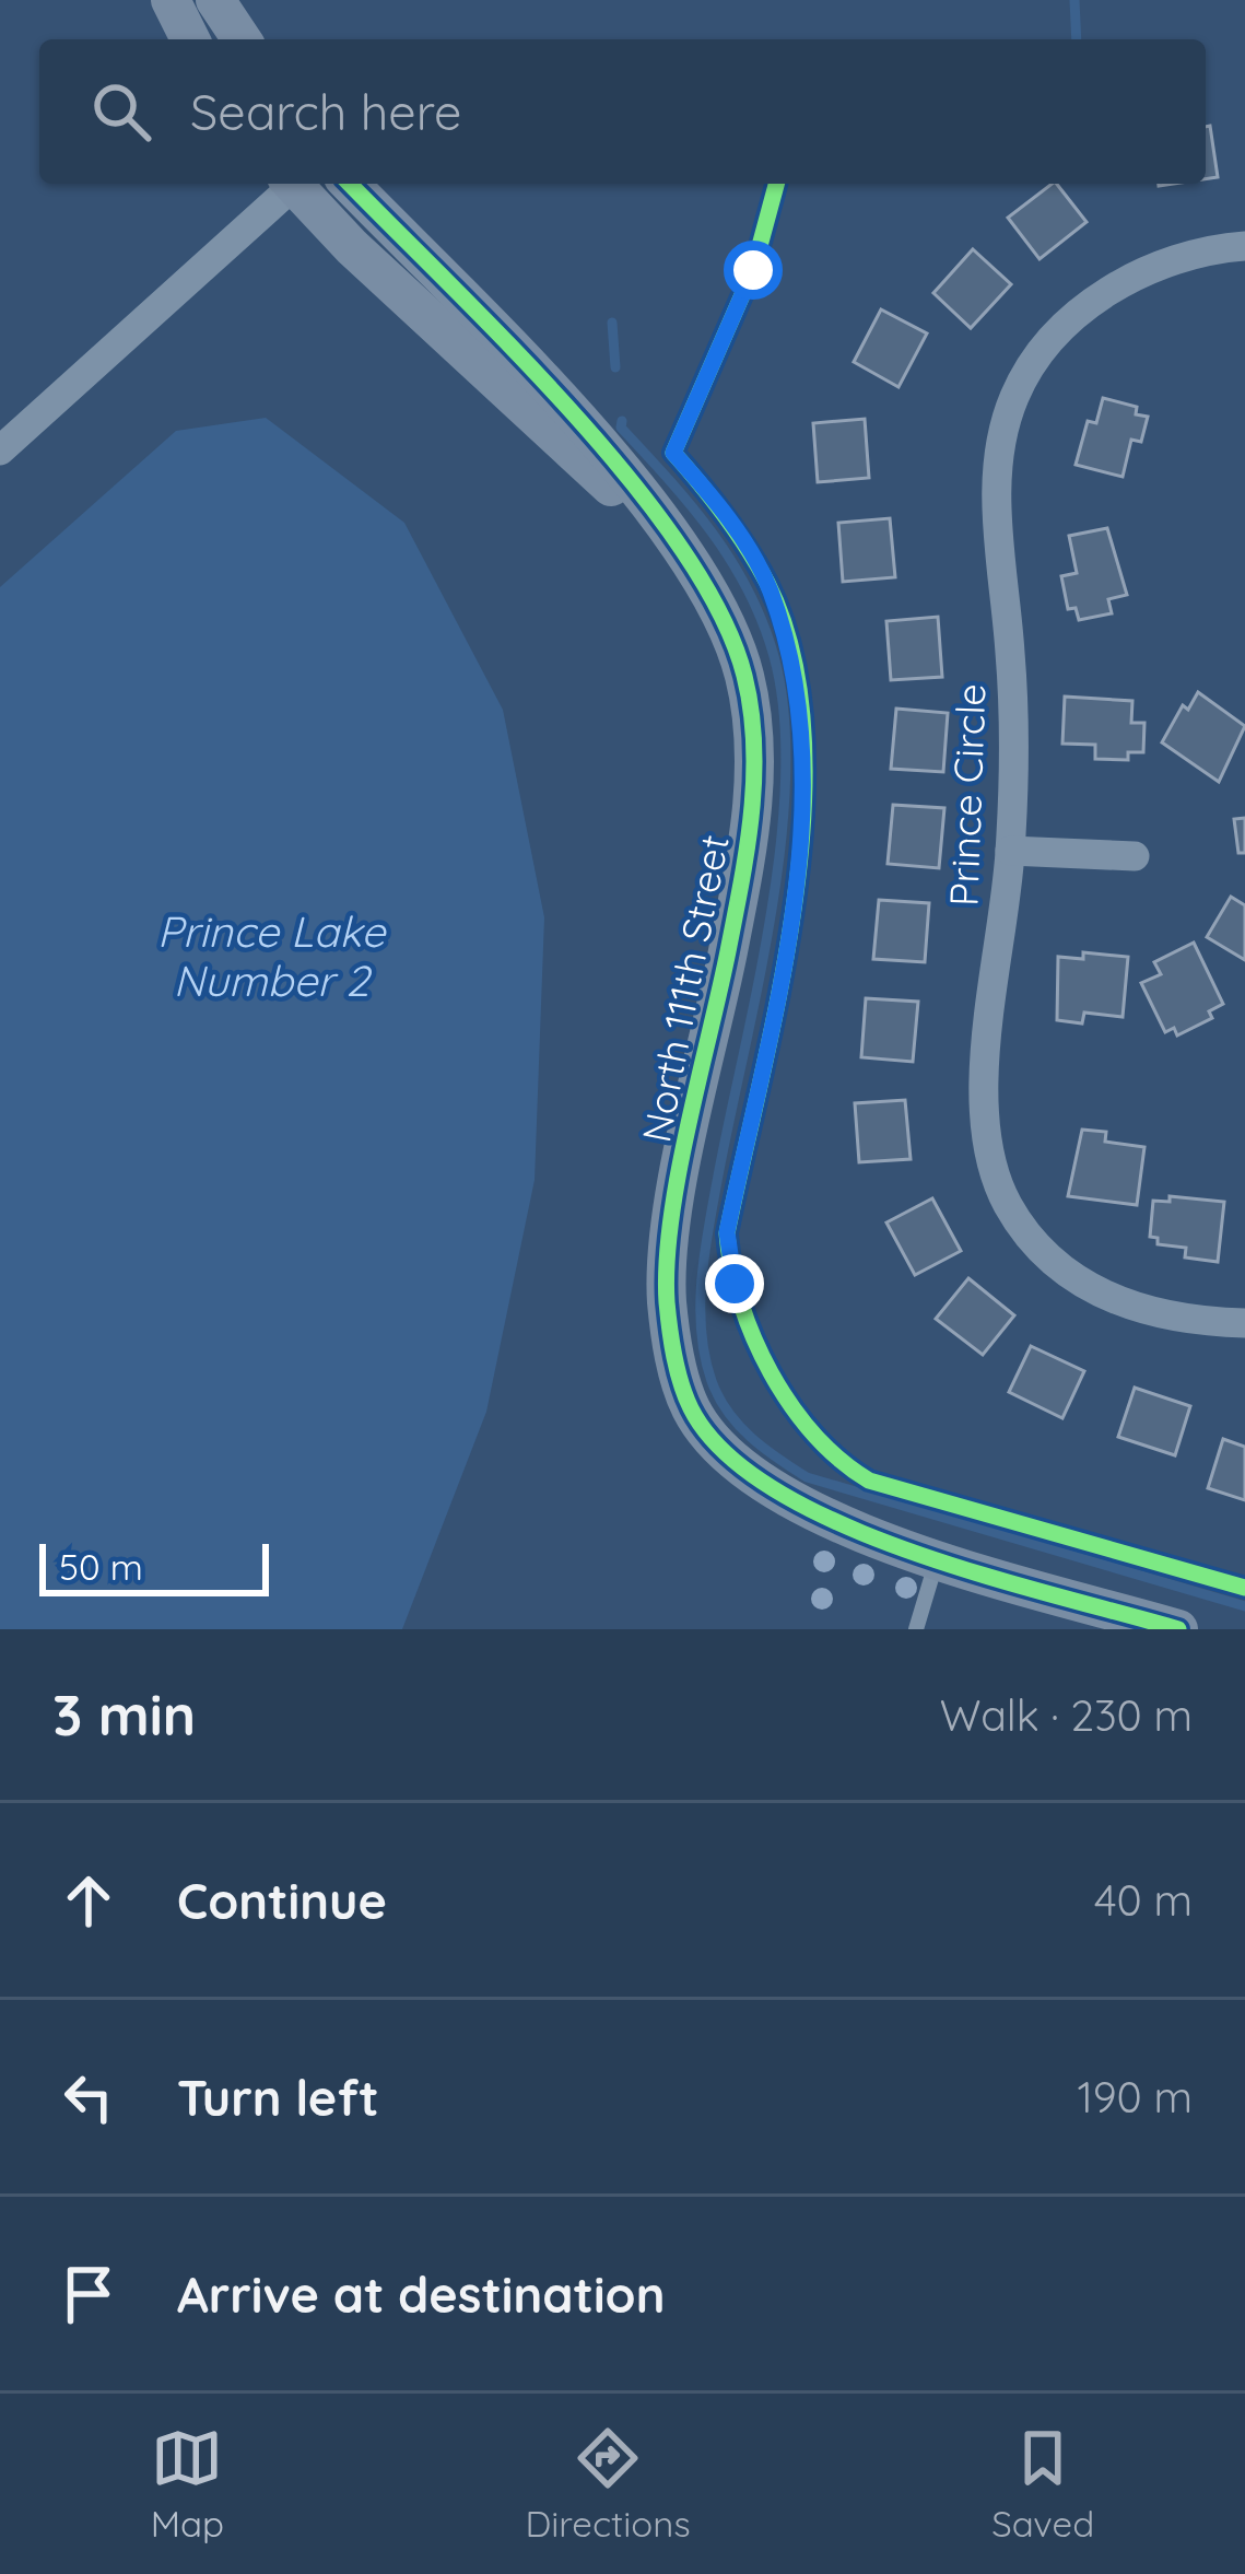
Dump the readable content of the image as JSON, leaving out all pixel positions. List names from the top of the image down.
{
  "streets": {
    "street": ["Prince Circle", "North 111th Street"]
  },
  "water": ["Prince Lake Number 2"],
  "scale_bar": "50 m",
  "page": {
    "search": "Search here",
    "scale": "50 m",
    "heading": ["3 min", "Walk · 230 m"],
    "list": [
      ["Continue", "40 m"],
      ["Turn left", "190 m"],
      "Arrive at destination"
    ],
    "nav": ["Map", "Directions", "Saved"]
  }
}
